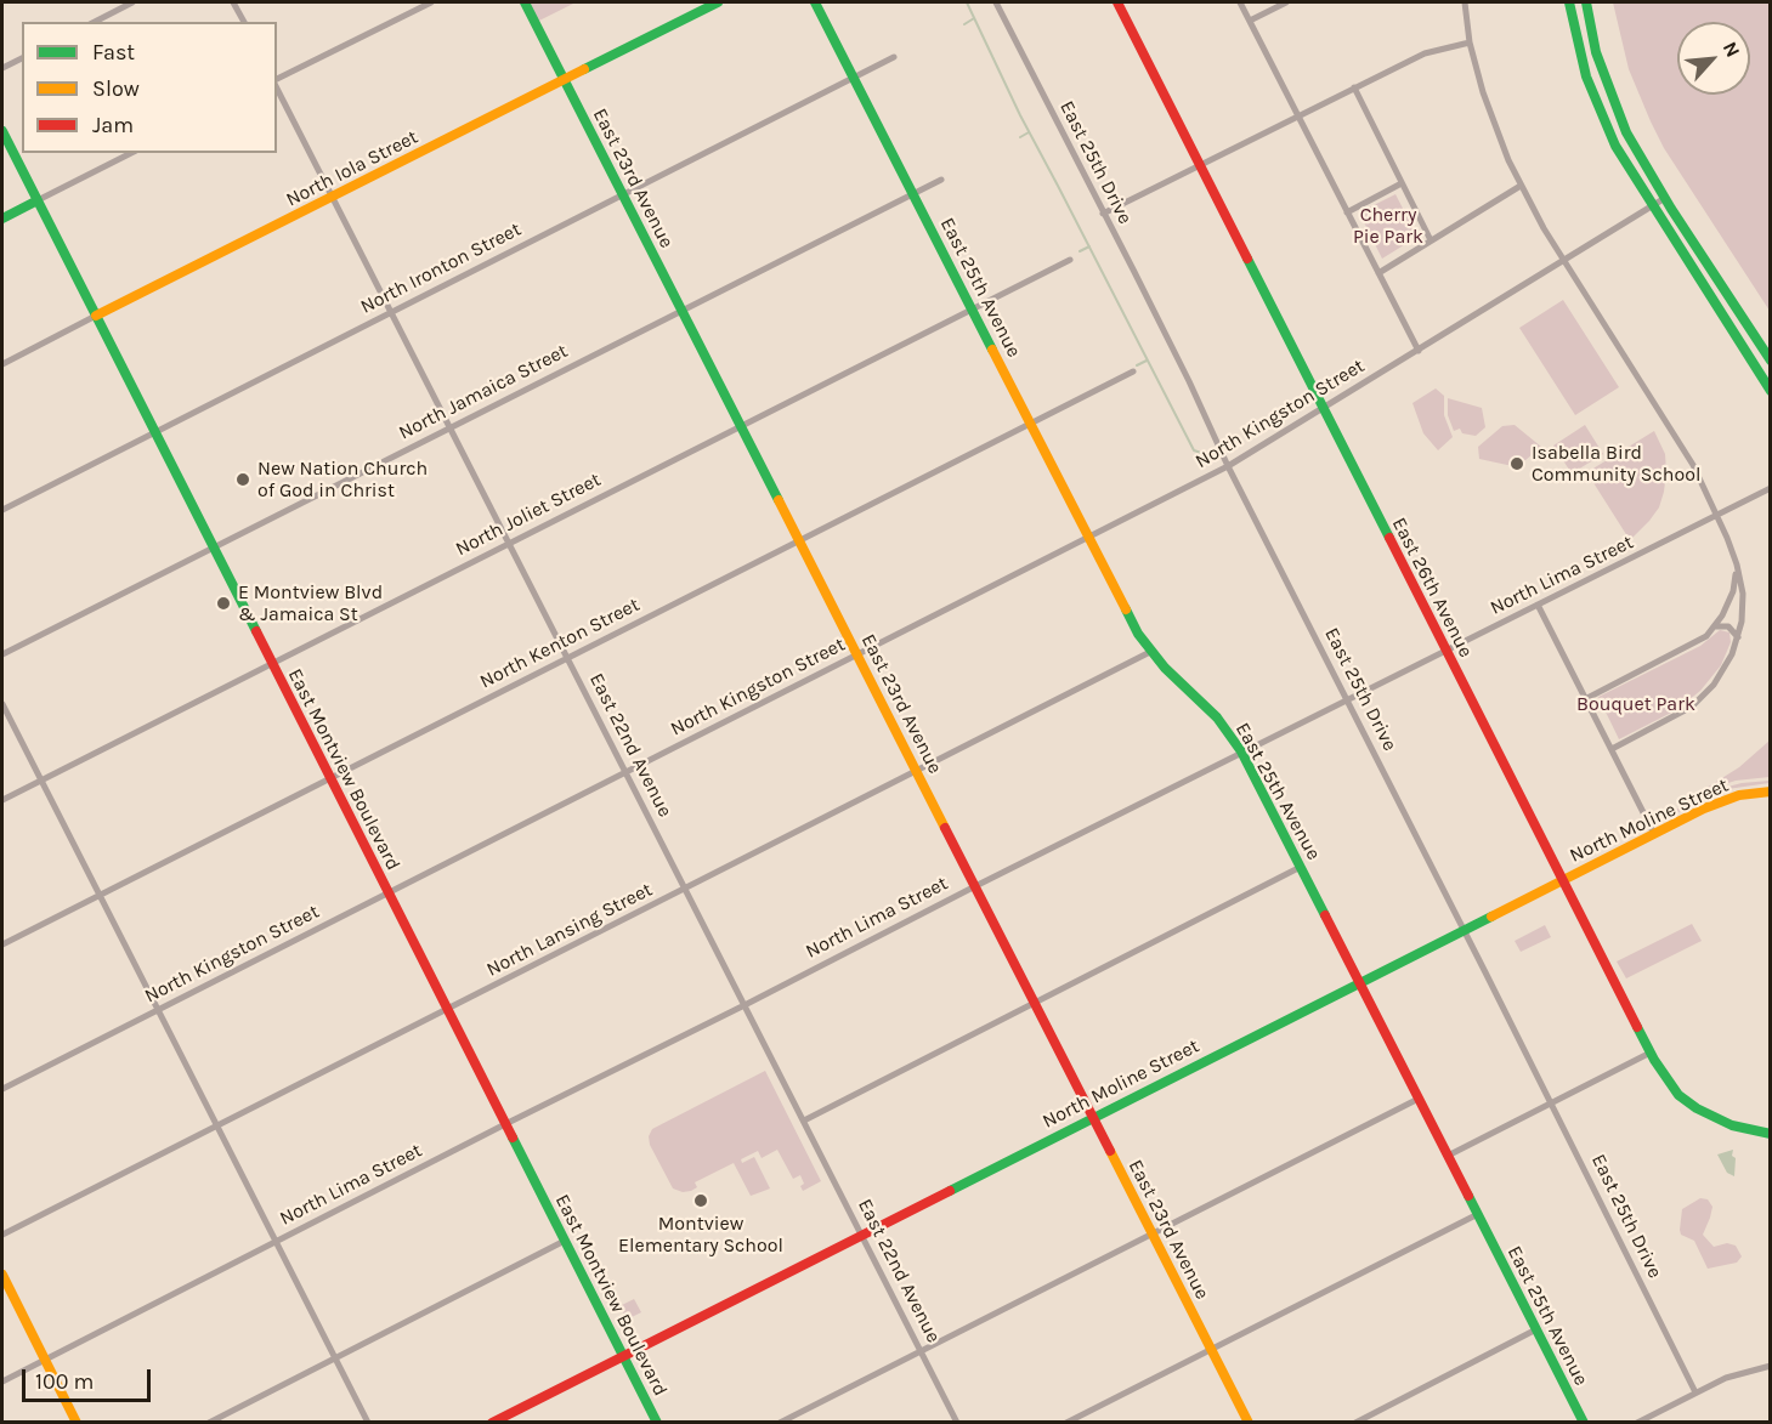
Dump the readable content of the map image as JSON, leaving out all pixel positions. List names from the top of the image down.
{
  "streets": {
    "street": [
      "East 25th Drive",
      "North Iola Street",
      "East 23rd Avenue",
      "North Ironton Street",
      "East 25th Avenue",
      "North Jamaica Street",
      "North Kingston Street",
      "North Joliet Street",
      "North Lima Street",
      "East 26th Avenue",
      "North Kenton Street",
      "East 22nd Avenue",
      "East Montview Boulevard",
      "North Moline Street",
      "North Lansing Street"
    ]
  },
  "crossings": [
    ["East 25th Drive", "North Kingston Street"],
    ["East 25th Drive", "North Lima Street"],
    ["East 25th Drive", "North Moline Street"],
    ["North Iola Street", "East 23rd Avenue"],
    ["North Iola Street", "East 22nd Avenue"],
    ["North Iola Street", "East Montview Boulevard"],
    ["East 23rd Avenue", "North Ironton Street"],
    ["East 23rd Avenue", "North Jamaica Street"],
    ["East 23rd Avenue", "North Kingston Street"],
    ["East 23rd Avenue", "North Joliet Street"],
    ["East 23rd Avenue", "North Lima Street"],
    ["East 23rd Avenue", "North Kenton Street"],
    ["East 23rd Avenue", "North Moline Street"],
    ["East 23rd Avenue", "North Lansing Street"],
    ["North Ironton Street", "East 25th Avenue"],
    ["North Ironton Street", "East 22nd Avenue"],
    ["North Ironton Street", "East Montview Boulevard"],
    ["East 25th Avenue", "North Jamaica Street"],
    ["East 25th Avenue", "North Kingston Street"],
    ["East 25th Avenue", "North Joliet Street"],
    ["East 25th Avenue", "North Lima Street"],
    ["East 25th Avenue", "North Kenton Street"],
    ["East 25th Avenue", "North Moline Street"],
    ["East 25th Avenue", "North Lansing Street"],
    ["North Jamaica Street", "East 22nd Avenue"],
    ["North Jamaica Street", "East Montview Boulevard"],
    ["North Kingston Street", "East 26th Avenue"],
    ["North Kingston Street", "East 22nd Avenue"],
    ["North Kingston Street", "East Montview Boulevard"],
    ["North Joliet Street", "East 22nd Avenue"],
    ["North Joliet Street", "East Montview Boulevard"],
    ["North Lima Street", "East 26th Avenue"],
    ["North Lima Street", "East 22nd Avenue"],
    ["North Lima Street", "East Montview Boulevard"],
    ["East 26th Avenue", "North Moline Street"],
    ["North Kenton Street", "East 22nd Avenue"],
    ["North Kenton Street", "East Montview Boulevard"],
    ["East 22nd Avenue", "North Moline Street"],
    ["East 22nd Avenue", "North Lansing Street"],
    ["East Montview Boulevard", "North Moline Street"],
    ["East Montview Boulevard", "North Lansing Street"]
  ],
  "parks": ["Cherry Pie Park", "Bouquet Park"],
  "places": [
    "Isabella Bird Community School",
    "New Nation Church of God in Christ",
    "E Montview Blvd & Jamaica St",
    "Montview Elementary School"
  ],
  "legend": ["Fast", "Slow", "Jam"],
  "scale_bar": "100 m",
  "north": "top right"
}
